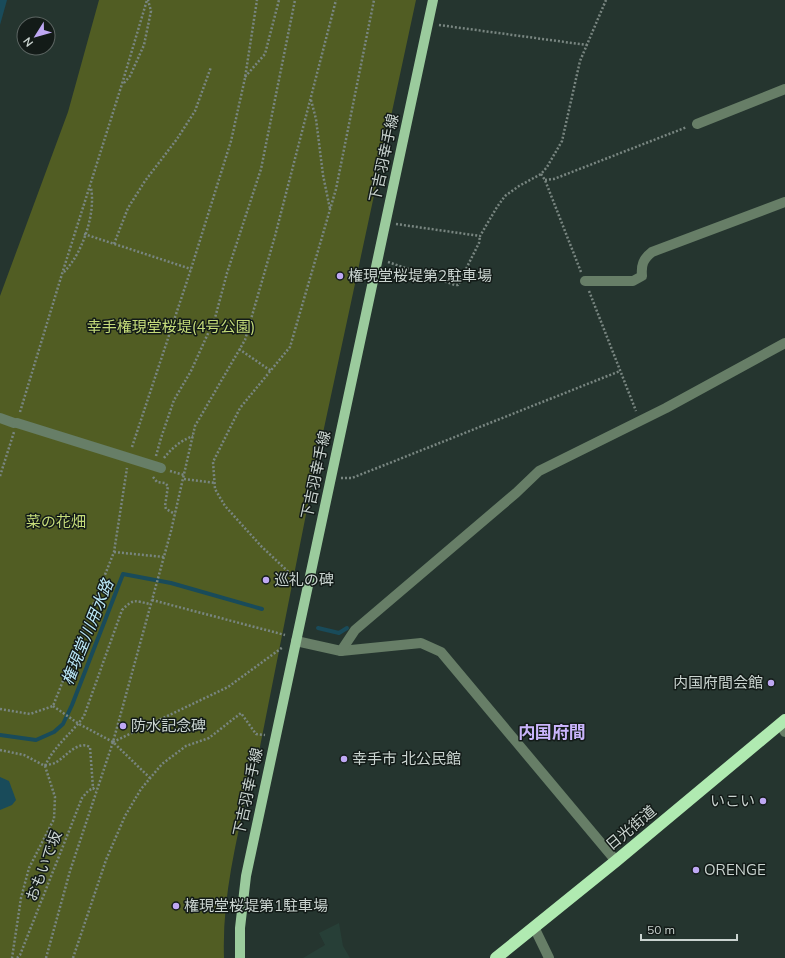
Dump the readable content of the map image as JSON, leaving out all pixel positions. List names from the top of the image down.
{
  "streets": {
    "highway": ["日光街道"],
    "main road": ["下吉羽幸手線"],
    "path": ["おもいで坂"]
  },
  "districts": ["内国府間"],
  "water": ["権現堂川用水路"],
  "parks": ["幸手権現堂桜堤(4号公園)", "菜の花畑"],
  "places": [
    "権現堂桜堤第2駐車場",
    "巡礼の碑",
    "内国府間会館",
    "防水記念碑",
    "幸手市 北公民館",
    "いこい",
    "ORENGE",
    "権現堂桜堤第1駐車場"
  ],
  "scale_bar": "50 m",
  "north": "bottom left"
}
